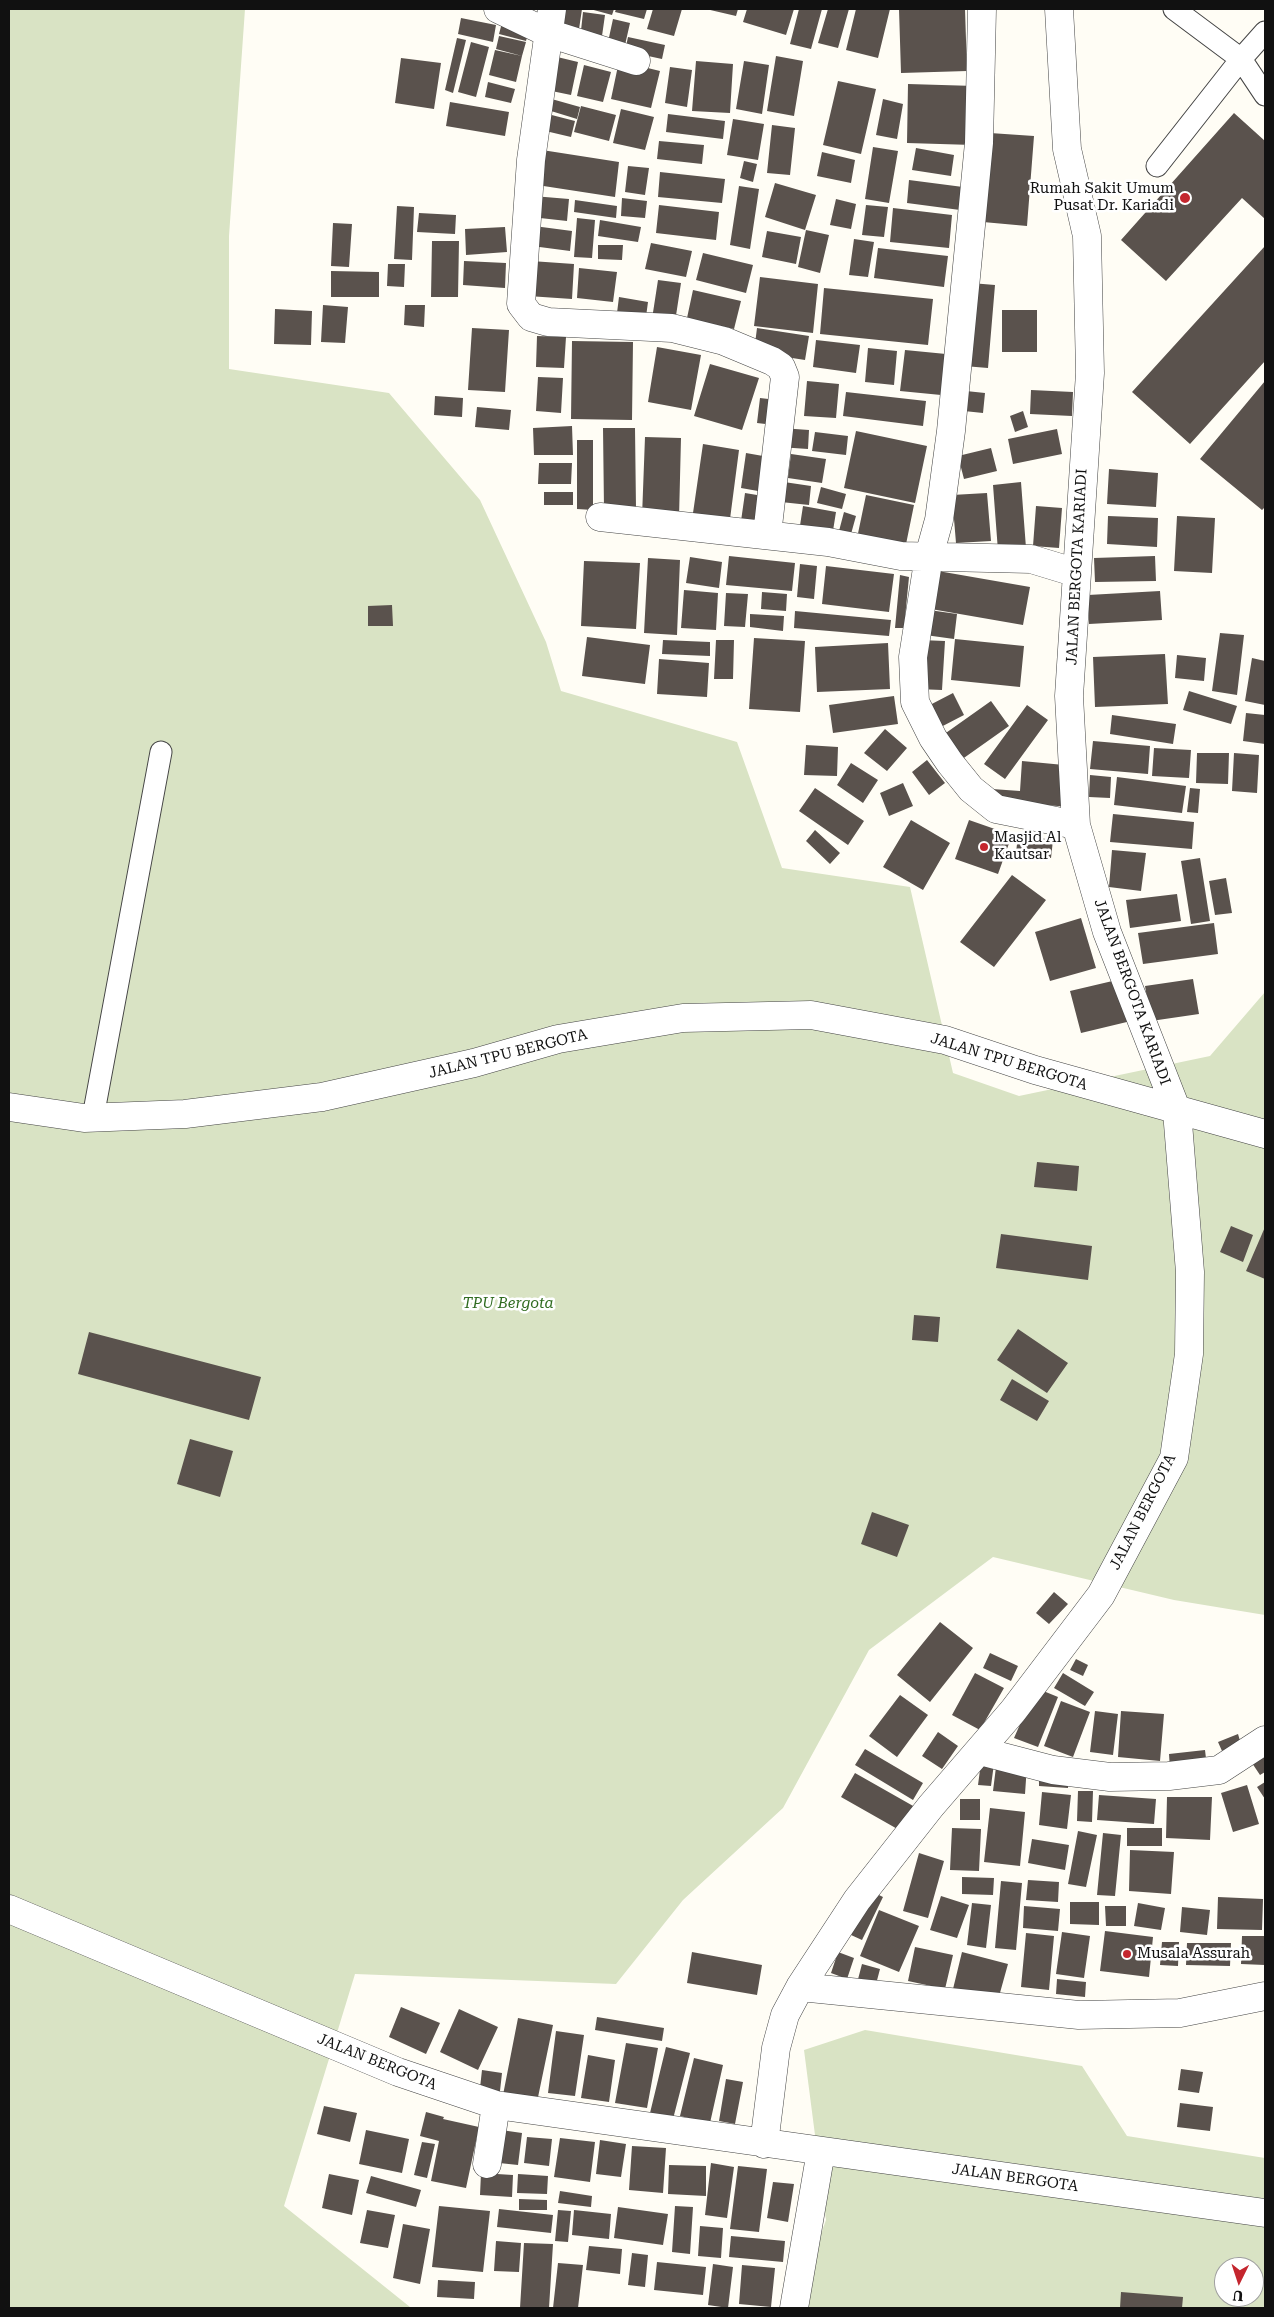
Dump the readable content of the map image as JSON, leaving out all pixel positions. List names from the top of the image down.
{
  "streets": {
    "street": ["JALAN BERGOTA KARIADI", "JALAN TPU BERGOTA", "JALAN BERGOTA"]
  },
  "crossings": [
    ["JALAN BERGOTA KARIADI", "JALAN TPU BERGOTA"],
    ["JALAN BERGOTA KARIADI", "JALAN BERGOTA"],
    ["JALAN TPU BERGOTA", "JALAN BERGOTA"]
  ],
  "parks": ["TPU Bergota"],
  "places": ["Rumah Sakit Umum Pusat Dr. Kariadi", "Masjid Al Kautsar", "Musala Assurah"],
  "north": "bottom"
}
